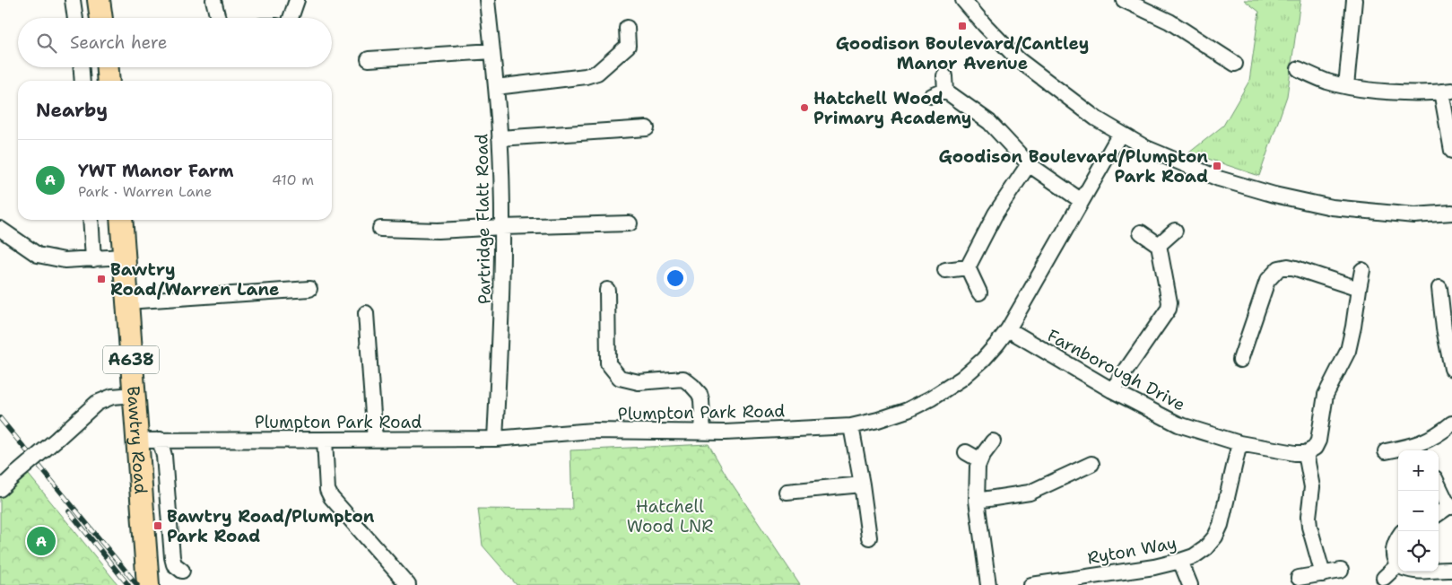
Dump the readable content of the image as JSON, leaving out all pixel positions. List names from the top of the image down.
{
  "streets": {
    "highway": ["A638", "Bawtry Road"],
    "street": [
      "Partridge Flatt Road",
      "Farnborough Drive",
      "Plumpton Park Road",
      "Ryton Way"
    ]
  },
  "crossings": [
    ["Partridge Flatt Road", "Plumpton Park Road"],
    ["Farnborough Drive", "Plumpton Park Road"],
    ["Farnborough Drive", "Ryton Way"],
    ["Plumpton Park Road", "Bawtry Road"]
  ],
  "parks": ["Hatchell Wood LNR"],
  "places": {
    "transit": [
      "Goodison Boulevard/Cantley Manor Avenue",
      "Goodison Boulevard/Plumpton Park Road",
      "Bawtry Road/Warren Lane",
      "Bawtry Road/Plumpton Park Road"
    ],
    "other": ["Hatchell Wood Primary Academy"]
  },
  "page": {
    "search": "Search here",
    "heading": "Nearby",
    "list": [
      {
        "mark": "A",
        "name": "YWT Manor Farm",
        "note": "Park · Warren Lane",
        "value": "410 m"
      }
    ],
    "map_buttons": ["+", "−"],
    "pins": "A"
  }
}
